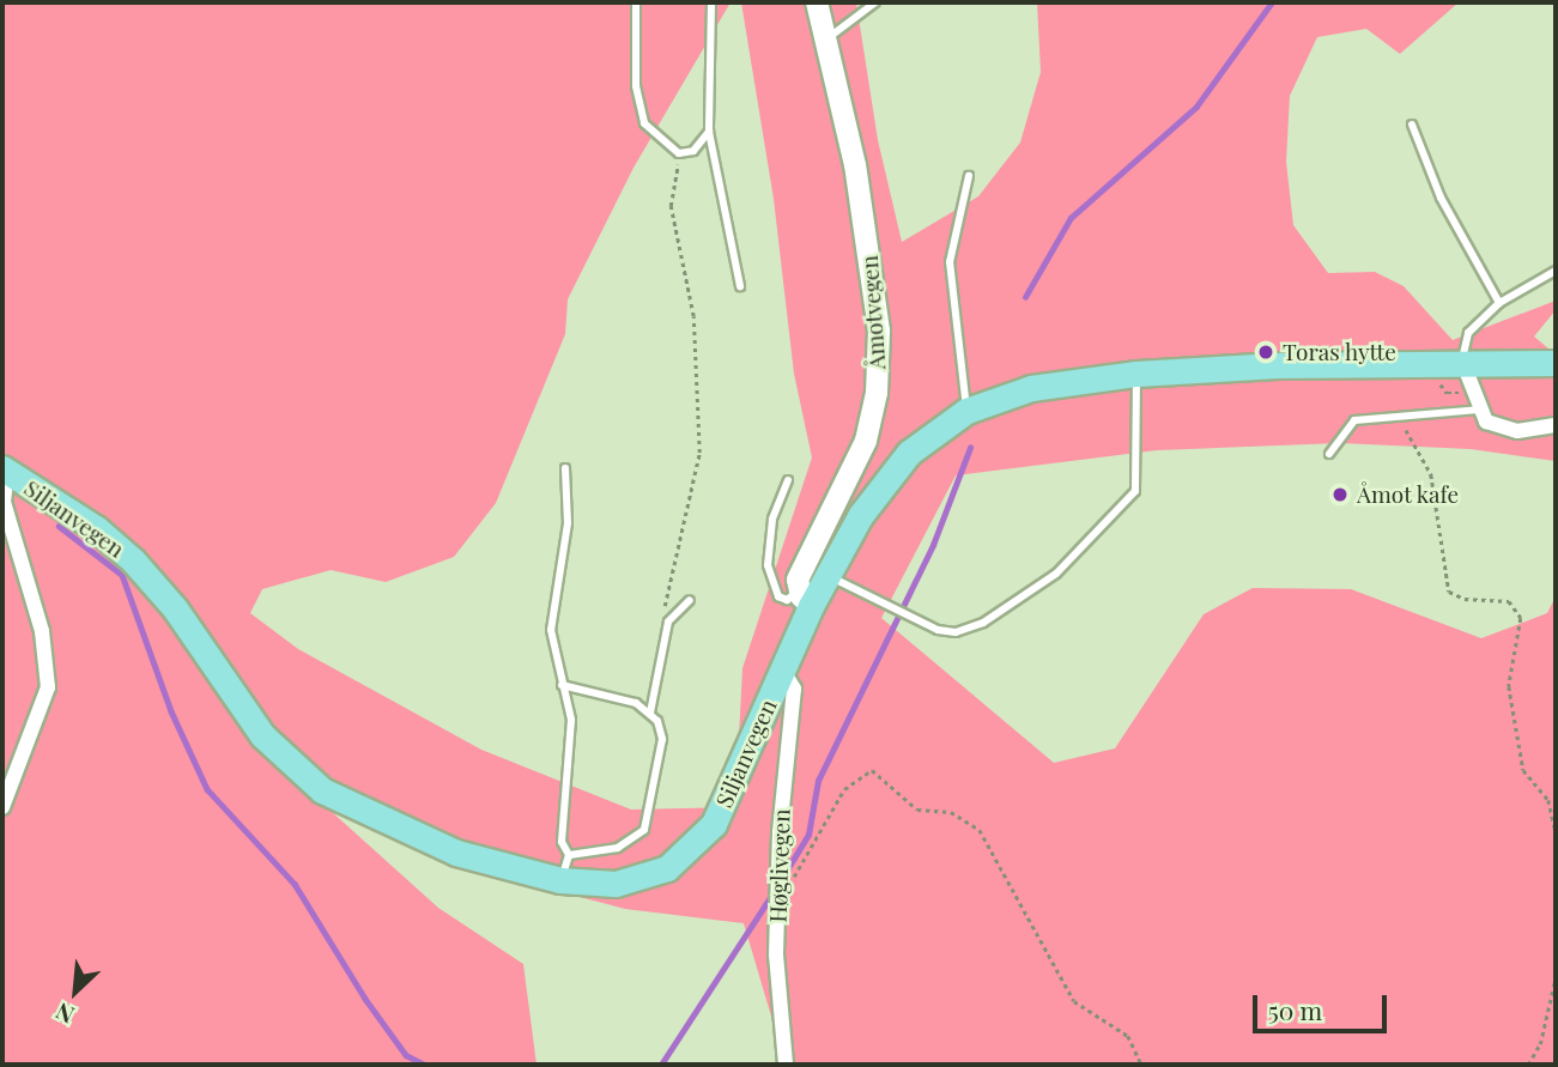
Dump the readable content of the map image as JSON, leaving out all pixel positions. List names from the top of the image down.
{
  "streets": {
    "main road": ["Åmotvegen", "Siljanvegen"],
    "street": ["Høglivegen"]
  },
  "crossings": [
    ["Åmotvegen", "Siljanvegen"],
    ["Siljanvegen", "Høglivegen"]
  ],
  "places": ["Toras hytte", "Åmot kafe"],
  "scale_bar": "50 m",
  "north": "bottom left"
}
